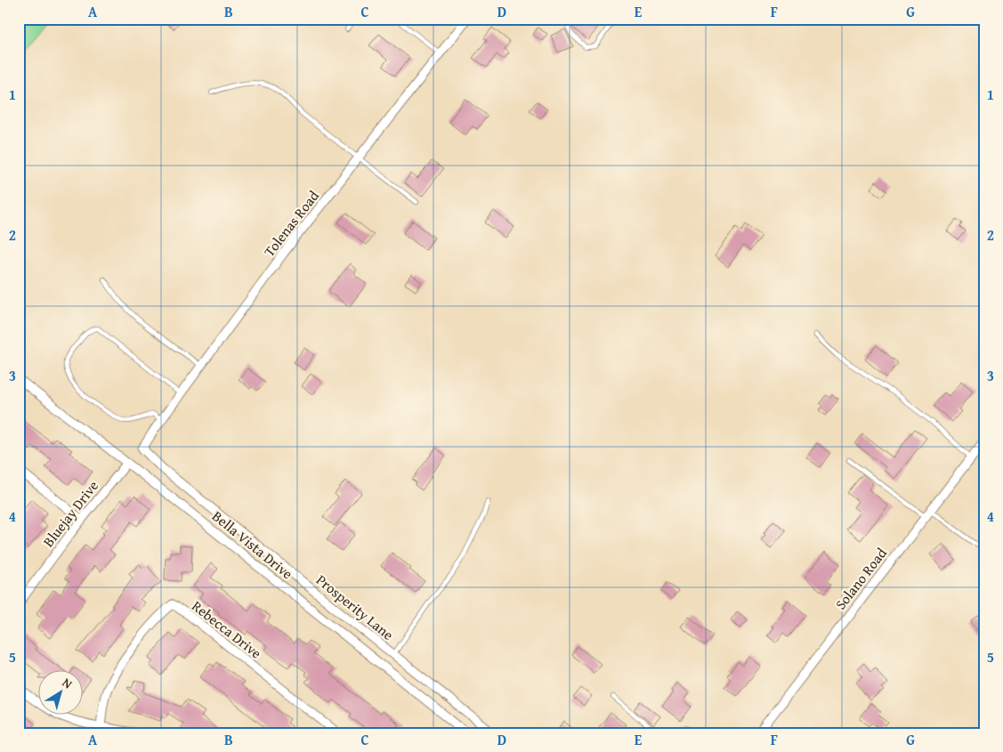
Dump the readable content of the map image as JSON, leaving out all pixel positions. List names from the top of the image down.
{
  "streets": {
    "street": [
      "Tolenas Road",
      "Bluejay Drive",
      "Bella Vista Drive",
      "Solano Road",
      "Prosperity Lane",
      "Rebecca Drive"
    ]
  },
  "crossings": [
    ["Tolenas Road", "Prosperity Lane"],
    ["Bluejay Drive", "Bella Vista Drive"]
  ],
  "north": "top right",
  "grid": {
    "columns": [
      "A",
      "B",
      "C",
      "D",
      "E",
      "F",
      "G"
    ],
    "rows": [
      "1",
      "2",
      "3",
      "4",
      "5"
    ]
  }
}
